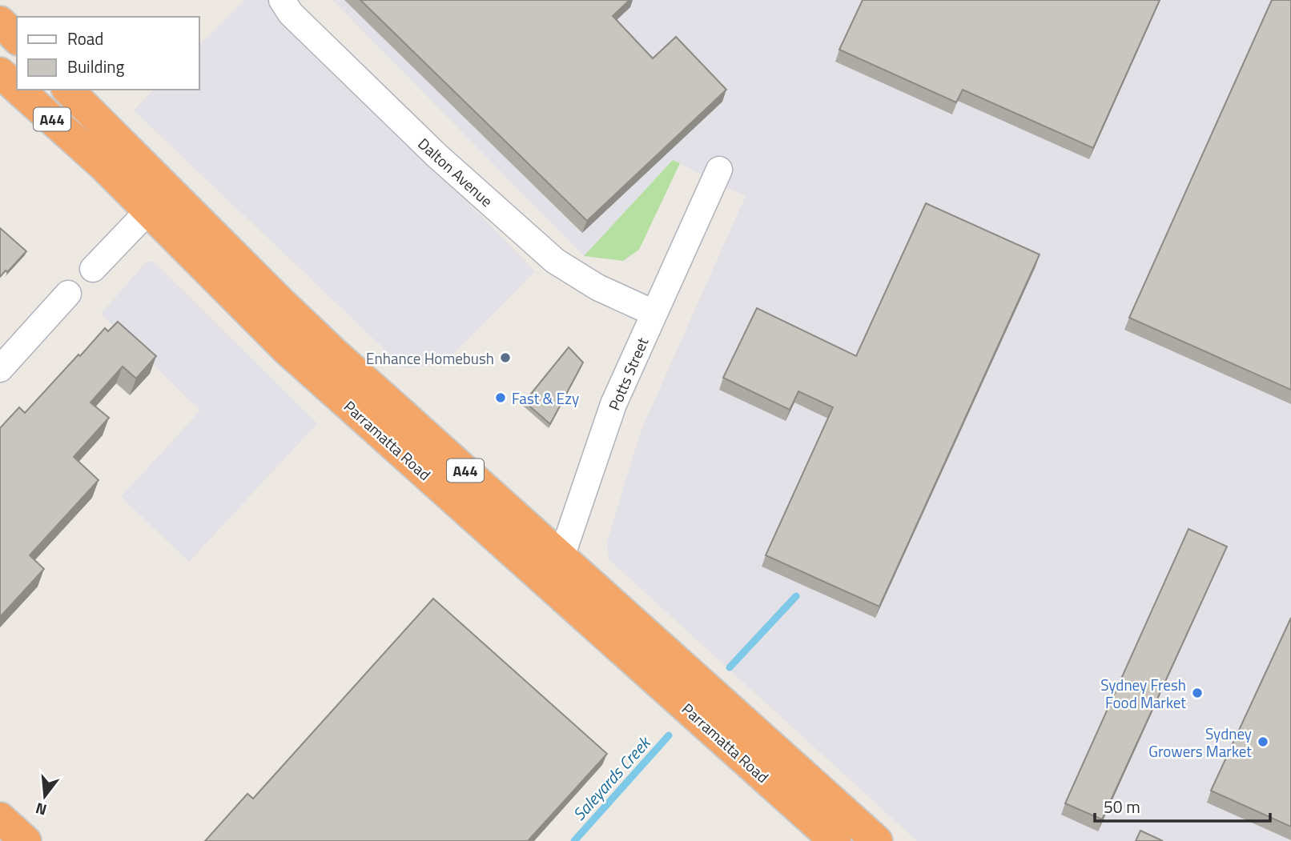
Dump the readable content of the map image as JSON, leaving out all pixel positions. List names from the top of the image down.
{
  "streets": {
    "highway": ["A44", "Parramatta Road"],
    "street": ["Dalton Avenue", "Potts Street"]
  },
  "crossings": [
    ["Dalton Avenue", "Potts Street"],
    ["Potts Street", "Parramatta Road"]
  ],
  "water": ["Saleyards Creek"],
  "places": [
    "Enhance Homebush",
    "Fast & Ezy",
    "Sydney Fresh Food Market",
    "Sydney Growers Market"
  ],
  "legend": ["Road", "Building"],
  "scale_bar": "50 m",
  "north": "bottom"
}
